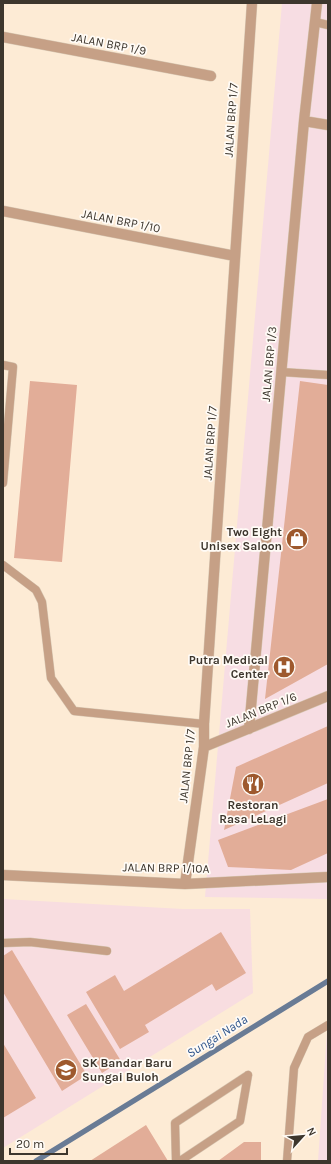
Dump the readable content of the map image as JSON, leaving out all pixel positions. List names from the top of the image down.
{
  "streets": {
    "street": [
      "JALAN BRP 1/9",
      "JALAN BRP 1/7",
      "JALAN BRP 1/10",
      "JALAN BRP 1/3",
      "JALAN BRP 1/6",
      "JALAN BRP 1/10A"
    ]
  },
  "crossings": [
    ["JALAN BRP 1/7", "JALAN BRP 1/10"],
    ["JALAN BRP 1/7", "JALAN BRP 1/6"],
    ["JALAN BRP 1/7", "JALAN BRP 1/10A"],
    ["JALAN BRP 1/3", "JALAN BRP 1/6"]
  ],
  "water": ["Sungai Nada"],
  "places": {
    "shop": ["Two Eight Unisex Saloon"],
    "hospital": ["Putra Medical Center"],
    "restaurant": ["Restoran Rasa LeLagi"],
    "school or university": ["SK Bandar Baru Sungai Buloh"]
  },
  "scale_bar": "20 m",
  "north": "top right"
}
